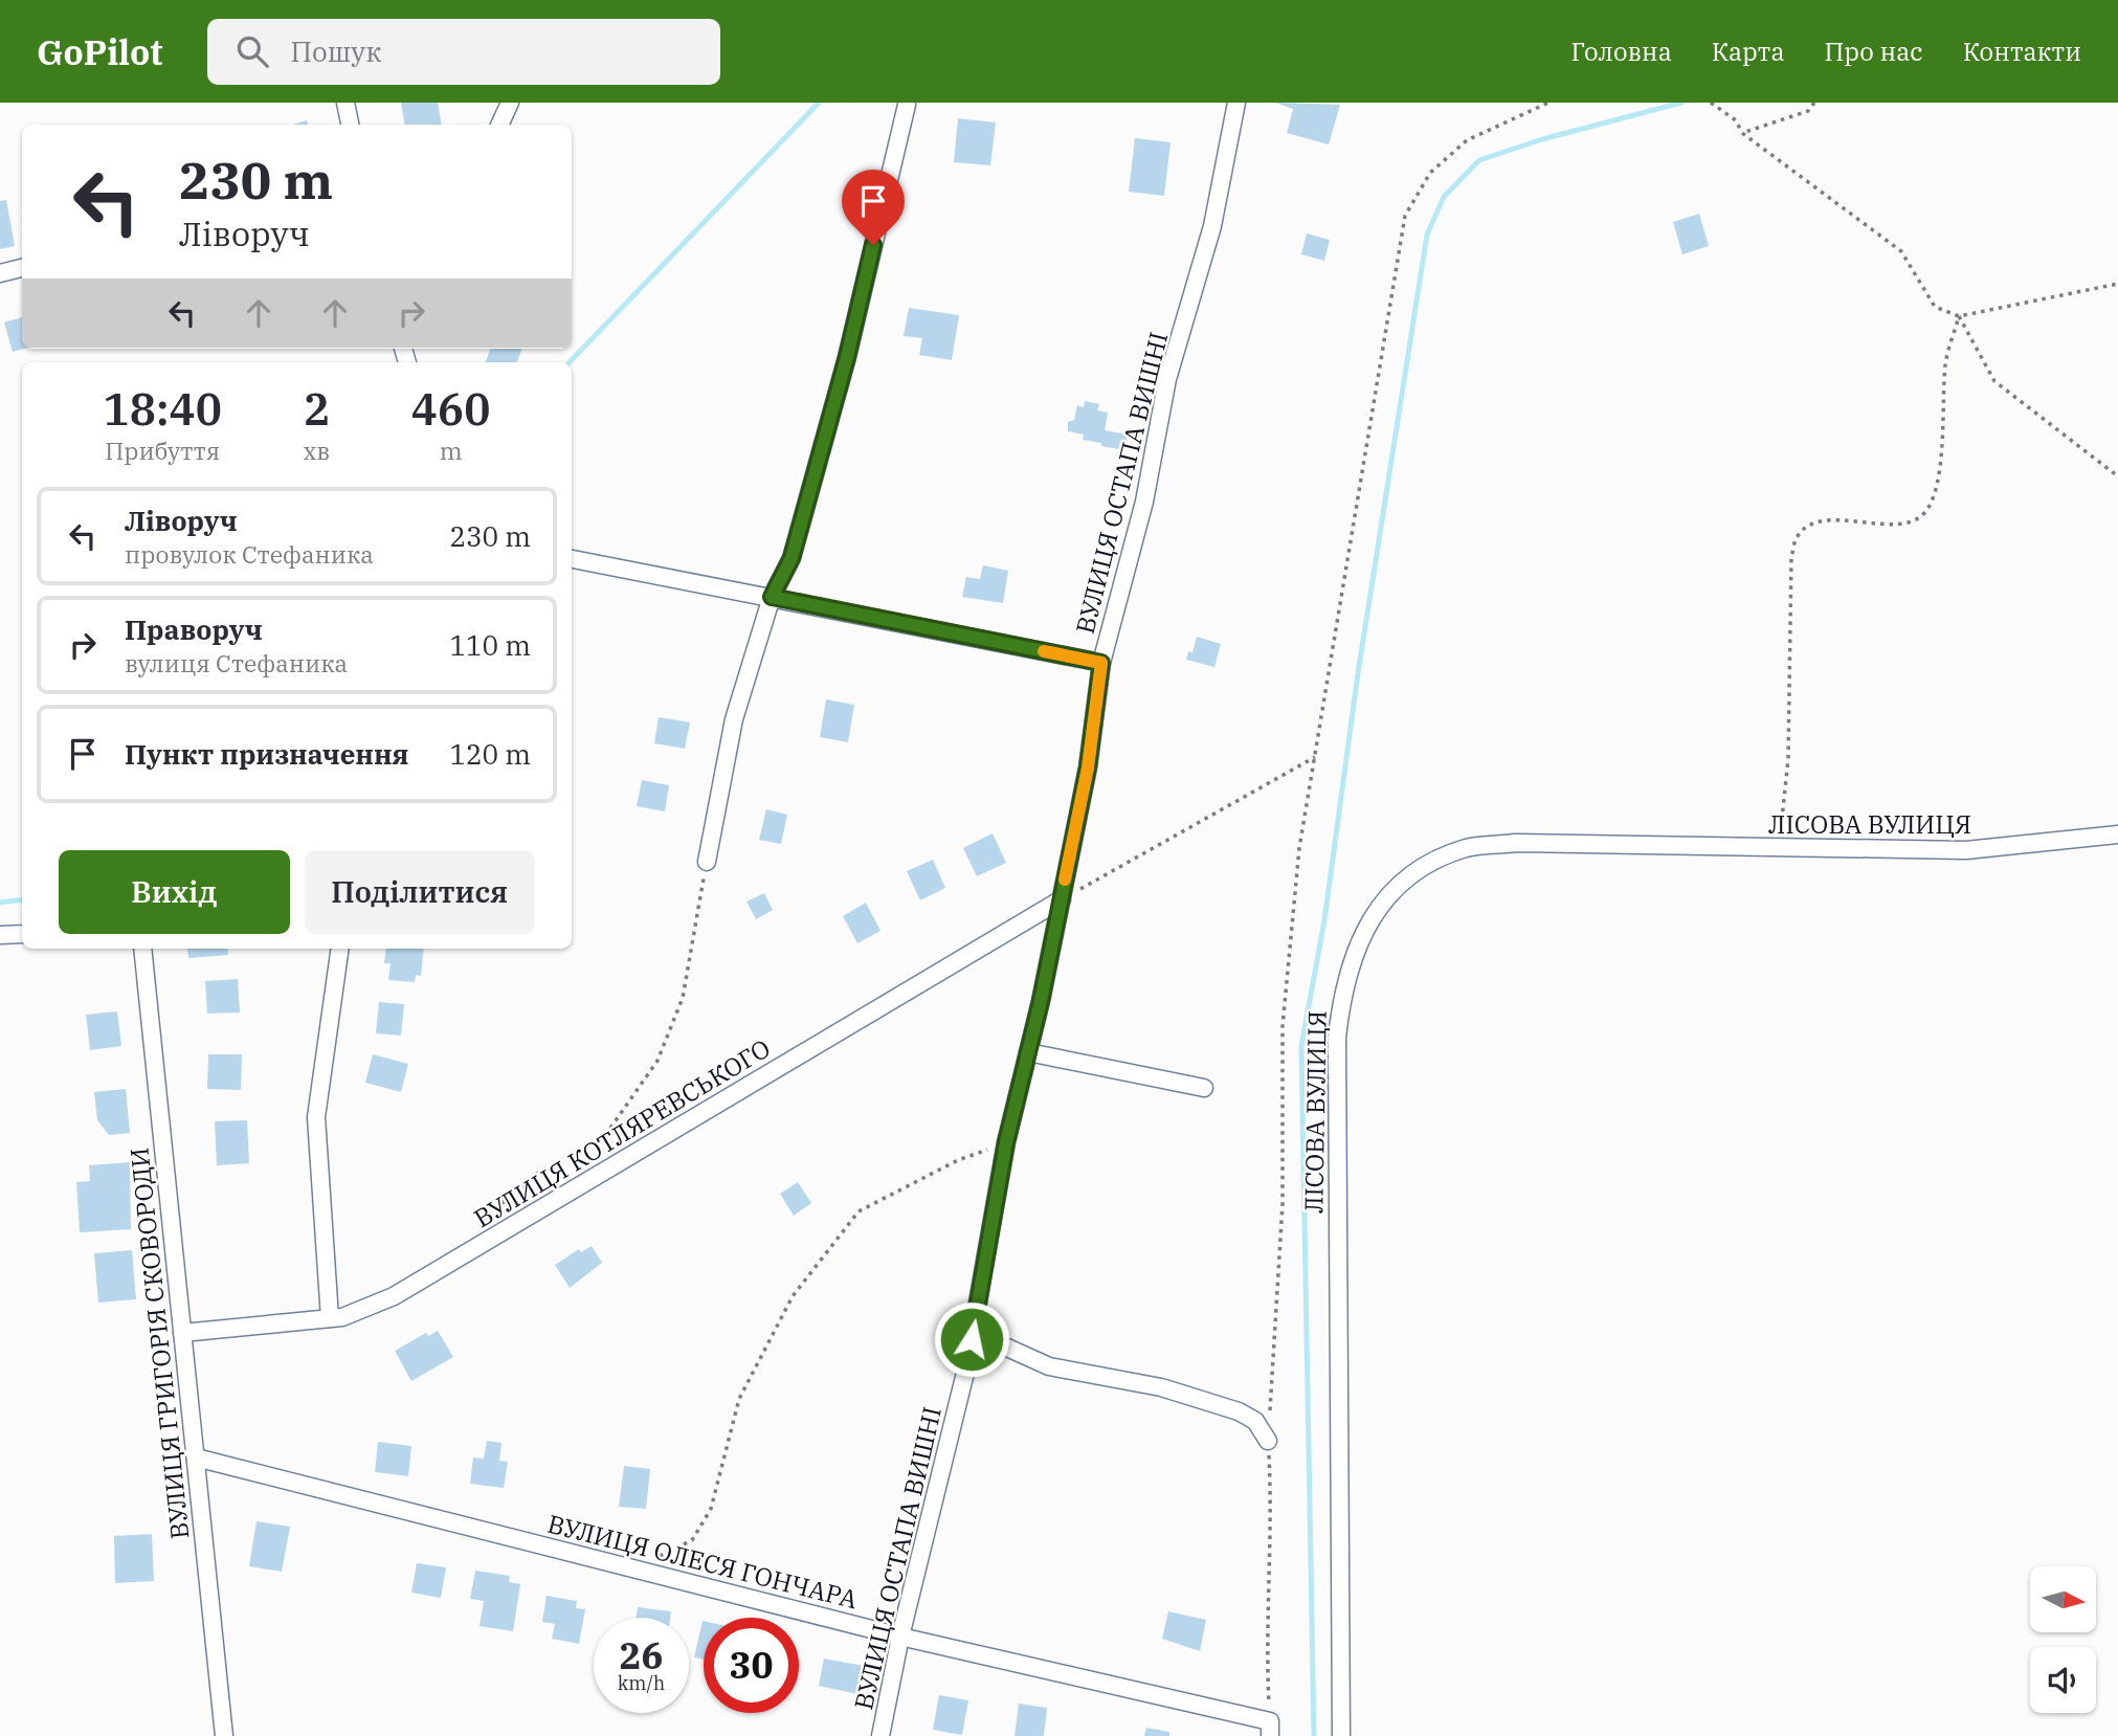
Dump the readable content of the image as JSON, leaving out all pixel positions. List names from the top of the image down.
{
  "streets": {
    "street": [
      "ВУЛИЦЯ ОСТАПА ВИШНІ",
      "ЛІСОВА ВУЛИЦЯ",
      "ВУЛИЦЯ КОТЛЯРЕВСЬКОГО",
      "ВУЛИЦЯ ГРИГОРІЯ СКОВОРОДИ",
      "ВУЛИЦЯ ОЛЕСЯ ГОНЧАРА"
    ]
  },
  "crossings": [
    ["ВУЛИЦЯ ОСТАПА ВИШНІ", "ВУЛИЦЯ КОТЛЯРЕВСЬКОГО"],
    ["ВУЛИЦЯ ОСТАПА ВИШНІ", "ВУЛИЦЯ ОЛЕСЯ ГОНЧАРА"],
    ["ВУЛИЦЯ КОТЛЯРЕВСЬКОГО", "ВУЛИЦЯ ГРИГОРІЯ СКОВОРОДИ"],
    ["ВУЛИЦЯ ГРИГОРІЯ СКОВОРОДИ", "ВУЛИЦЯ ОЛЕСЯ ГОНЧАРА"]
  ],
  "north": "right",
  "page": {
    "header": "GoPilot",
    "search": "Пошук",
    "nav": [
      "Головна",
      "Карта",
      "Про нас",
      "Контакти"
    ],
    "turn": ["230 m", "Ліворуч"],
    "eta": [
      "18:40",
      "Прибуття",
      "2",
      "хв",
      "460",
      "m"
    ],
    "list": [
      {
        "name": "Ліворуч",
        "note": "провулок Стефаника",
        "value": "230 m"
      },
      {
        "name": "Праворуч",
        "note": "вулиця Стефаника",
        "value": "110 m"
      },
      {
        "name": "Пункт призначення",
        "value": "120 m"
      }
    ],
    "buttons": ["Вихід", "Поділитися"],
    "speed": "26 km/h",
    "limit": "30"
  }
}
